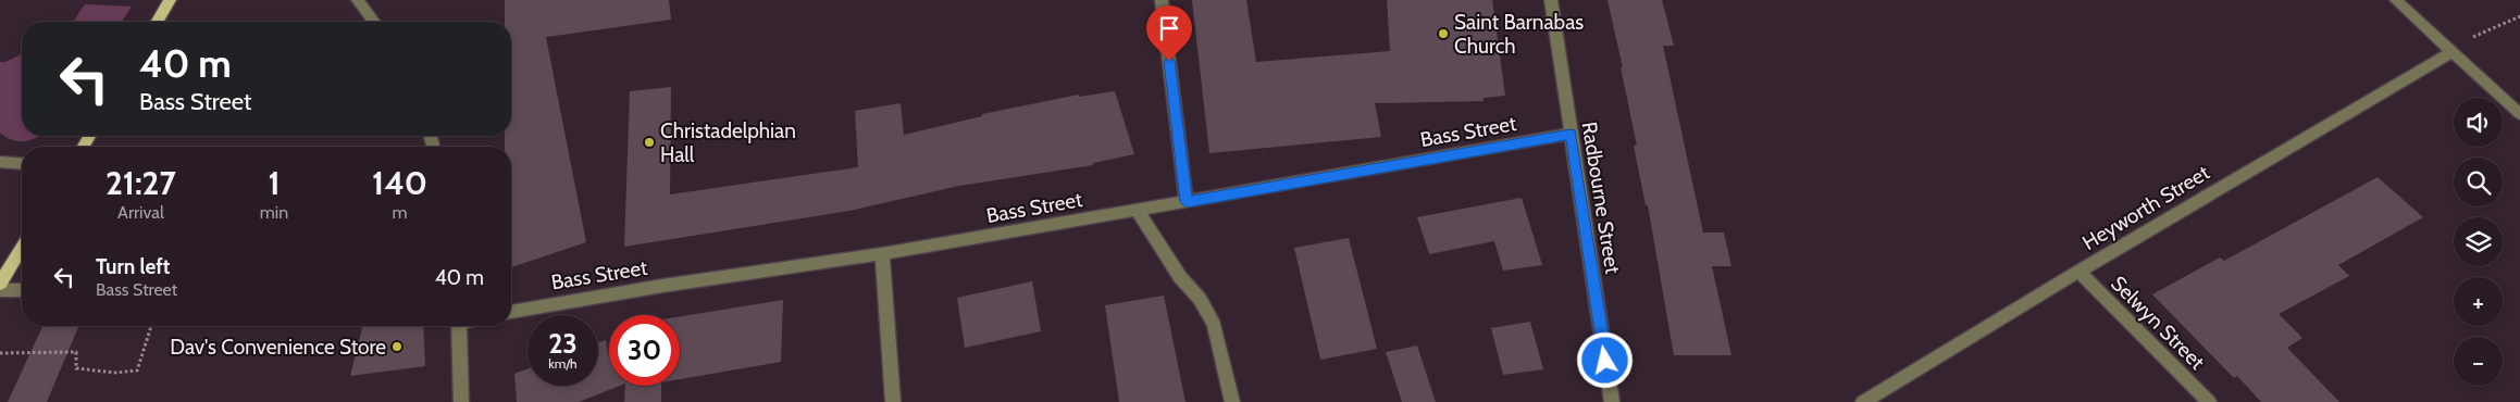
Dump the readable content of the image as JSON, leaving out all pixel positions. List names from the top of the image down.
{
  "streets": {
    "street": [
      "Bass Street",
      "Radbourne Street",
      "Heyworth Street",
      "Selwyn Street"
    ]
  },
  "crossings": [
    ["Bass Street", "Radbourne Street"],
    ["Heyworth Street", "Selwyn Street"]
  ],
  "places": ["Saint Barnabas Church", "Christadelphian Hall", "Dav's Convenience Store"],
  "page": {
    "turn": ["40 m", "Bass Street"],
    "map_buttons": ["+", "−"],
    "eta": [
      "21:27",
      "Arrival",
      "1",
      "min",
      "140",
      "m"
    ],
    "list": [
      {
        "name": "Turn left",
        "note": "Bass Street",
        "value": "40 m"
      }
    ],
    "speed": "23 km/h",
    "limit": "30"
  }
}
